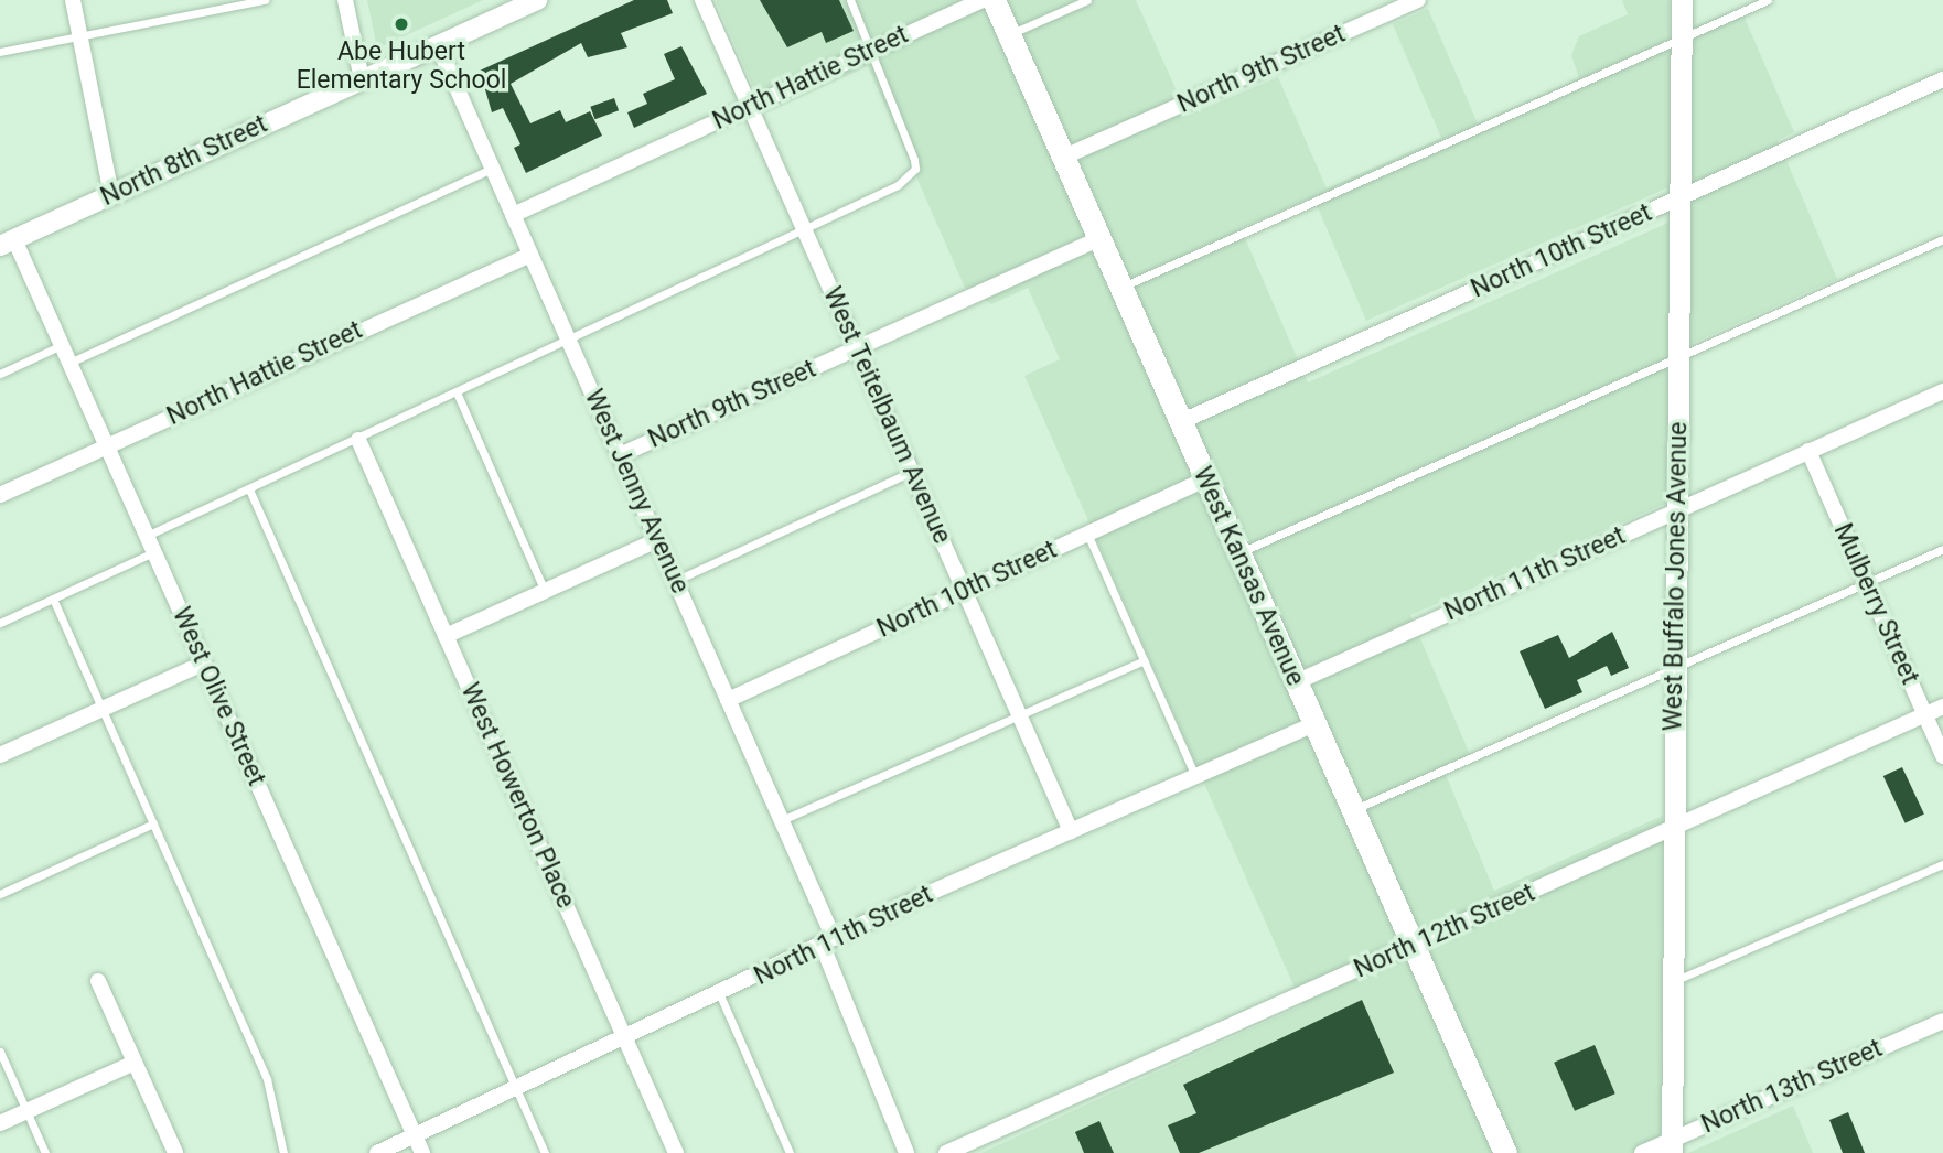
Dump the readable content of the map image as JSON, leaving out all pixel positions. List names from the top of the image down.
{
  "streets": {
    "main road": ["West Kansas Avenue", "West Buffalo Jones Avenue"],
    "street": [
      "North 9th Street",
      "North Hattie Street",
      "North 8th Street",
      "North 10th Street",
      "West Teitelbaum Avenue",
      "West Jenny Avenue",
      "North 11th Street",
      "Mulberry Street",
      "West Olive Street",
      "West Howerton Place",
      "North 12th Street",
      "North 13th Street"
    ]
  },
  "crossings": [
    ["North 9th Street", "West Teitelbaum Avenue"],
    ["North 9th Street", "West Jenny Avenue"],
    ["North 9th Street", "West Kansas Avenue"],
    ["North Hattie Street", "West Teitelbaum Avenue"],
    ["North Hattie Street", "West Jenny Avenue"],
    ["North Hattie Street", "West Olive Street"],
    ["North 8th Street", "West Jenny Avenue"],
    ["North 8th Street", "West Olive Street"],
    ["North 10th Street", "West Teitelbaum Avenue"],
    ["North 10th Street", "West Jenny Avenue"],
    ["North 10th Street", "West Kansas Avenue"],
    ["North 10th Street", "West Buffalo Jones Avenue"],
    ["West Teitelbaum Avenue", "North 11th Street"],
    ["West Jenny Avenue", "North 11th Street"],
    ["North 11th Street", "West Kansas Avenue"],
    ["North 11th Street", "West Buffalo Jones Avenue"],
    ["North 11th Street", "Mulberry Street"],
    ["North 11th Street", "West Olive Street"],
    ["North 11th Street", "West Howerton Place"],
    ["West Kansas Avenue", "North 12th Street"],
    ["West Buffalo Jones Avenue", "North 12th Street"],
    ["West Buffalo Jones Avenue", "North 13th Street"],
    ["Mulberry Street", "North 12th Street"]
  ],
  "places": ["Abe Hubert Elementary School"]
}
